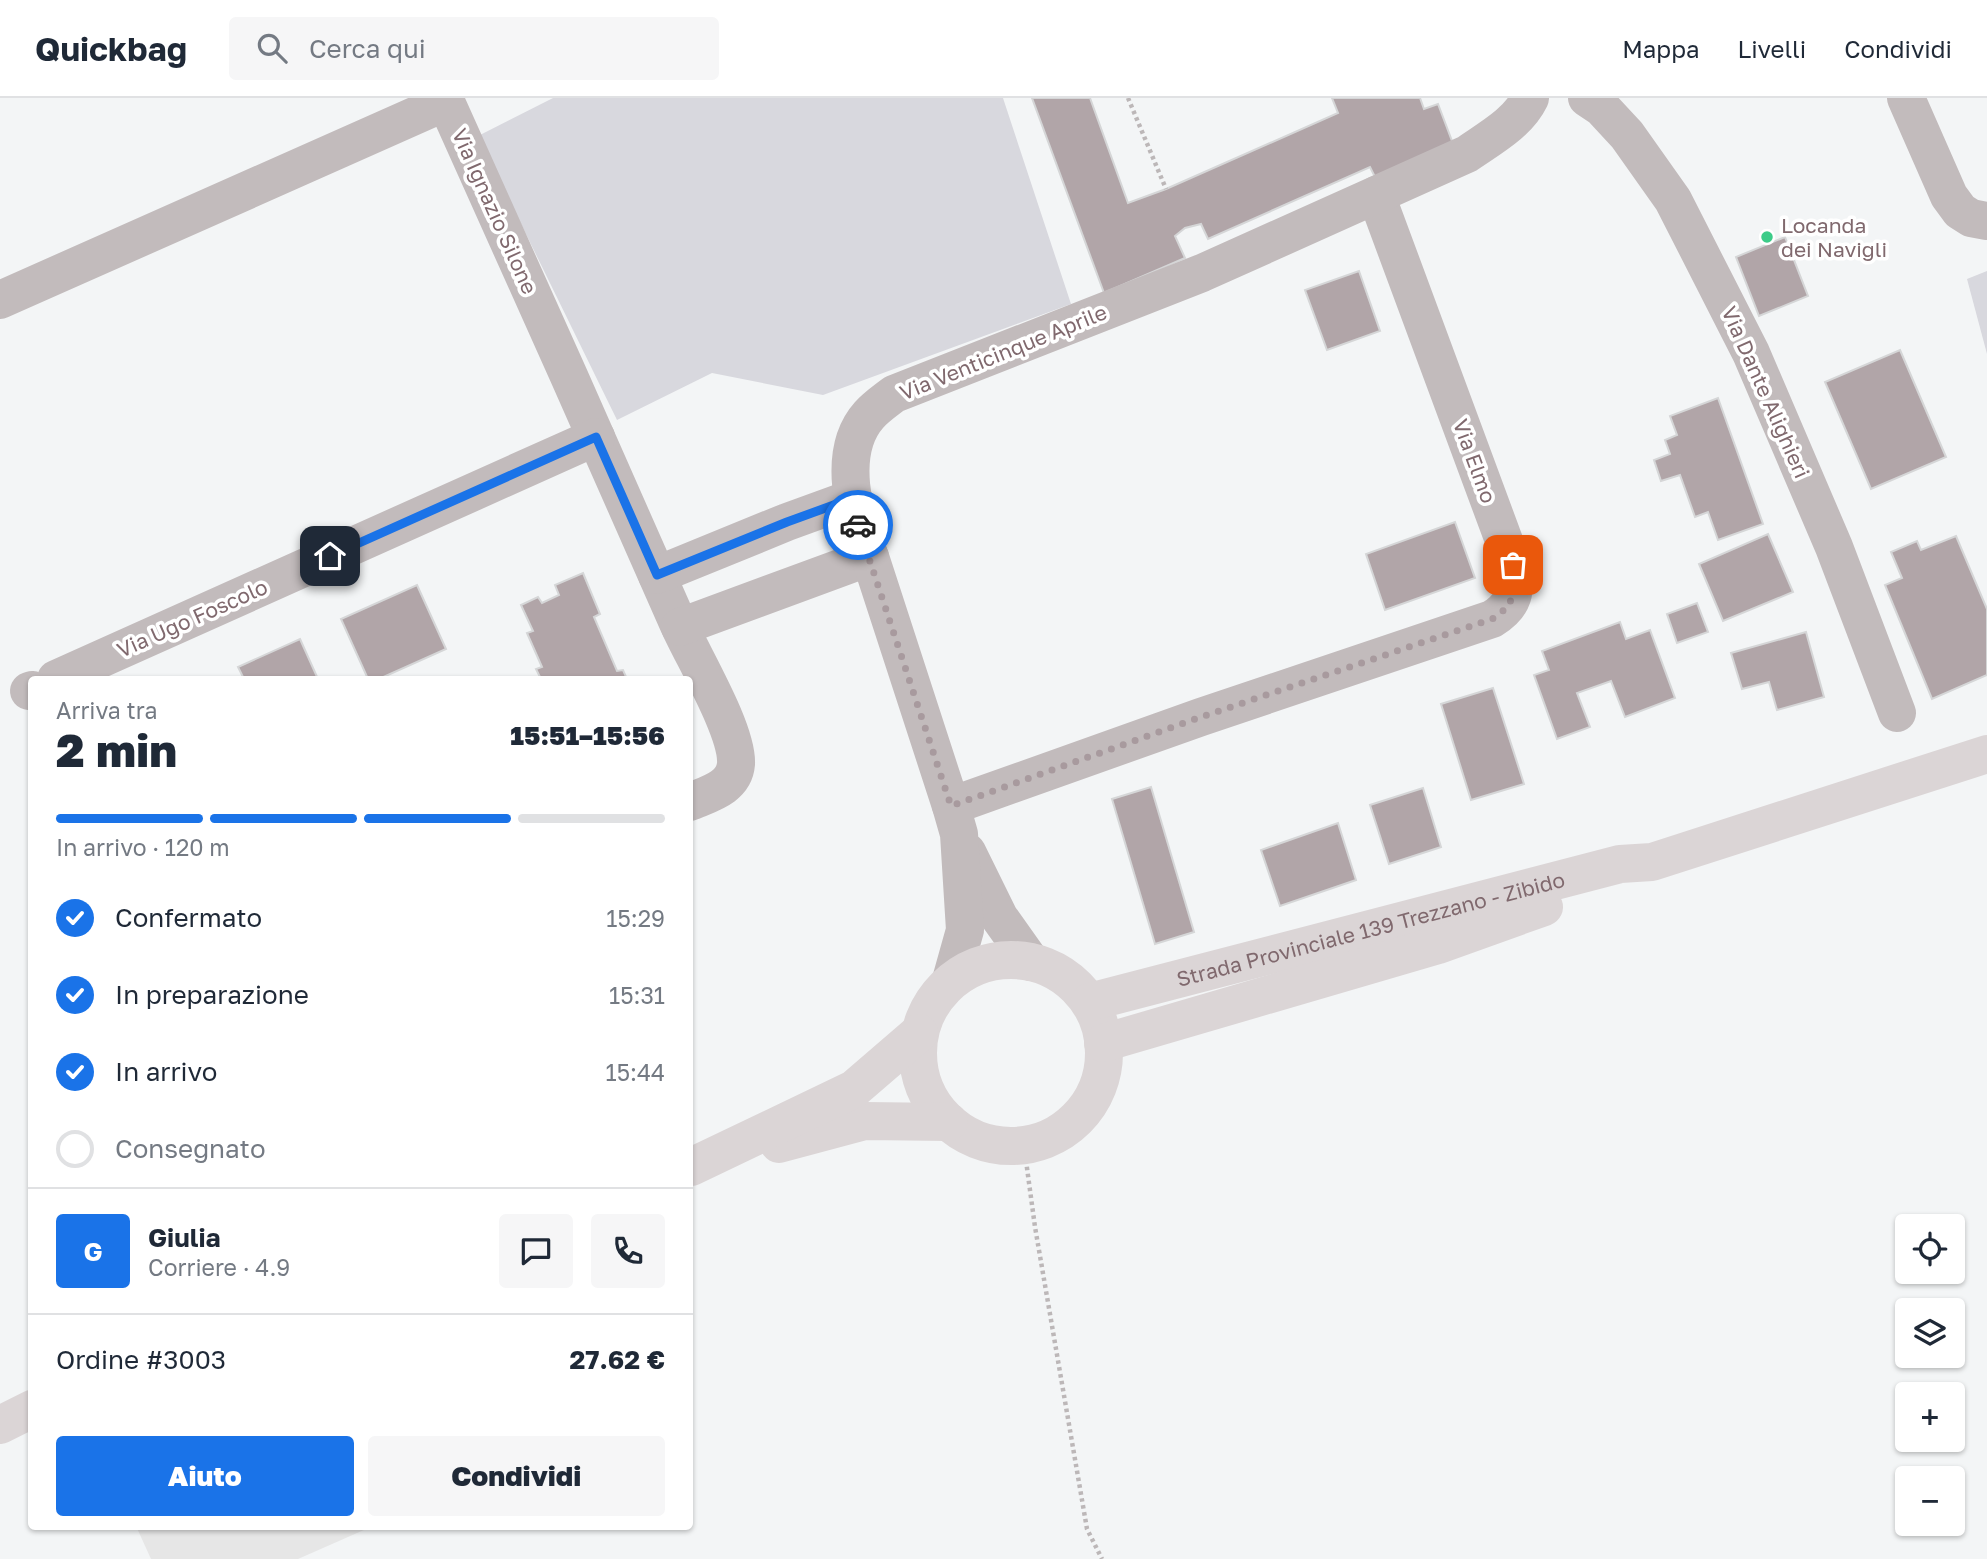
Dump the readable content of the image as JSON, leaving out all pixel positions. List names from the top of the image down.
{
  "streets": {
    "main road": ["Strada Provinciale 139 Trezzano - Zibido"],
    "street": [
      "Via Ignazio Silone",
      "Via Venticinque Aprile",
      "Via Dante Alighieri",
      "Via Elmo",
      "Via Ugo Foscolo"
    ]
  },
  "crossings": [
    ["Via Ignazio Silone", "Via Ugo Foscolo"],
    ["Via Venticinque Aprile", "Via Elmo"],
    ["Via Venticinque Aprile", "Strada Provinciale 139 Trezzano - Zibido"]
  ],
  "places": ["Locanda dei Navigli"],
  "page": {
    "header": "Quickbag",
    "search": "Cerca qui",
    "nav": ["Mappa", "Livelli", "Condividi"],
    "heading": ["2 min", "Arriva tra", "15:51–15:56"],
    "panel": [
      "Giulia",
      "Corriere · 4.9",
      "Ordine #3003",
      "27.62 €"
    ],
    "bar": "In arrivo · 120 m",
    "list": [
      ["Confermato", "15:29"],
      ["In preparazione", "15:31"],
      ["In arrivo", "15:44"],
      "Consegnato"
    ],
    "map_buttons": ["+", "−"],
    "round": "G",
    "buttons": ["Aiuto", "Condividi"]
  }
}
